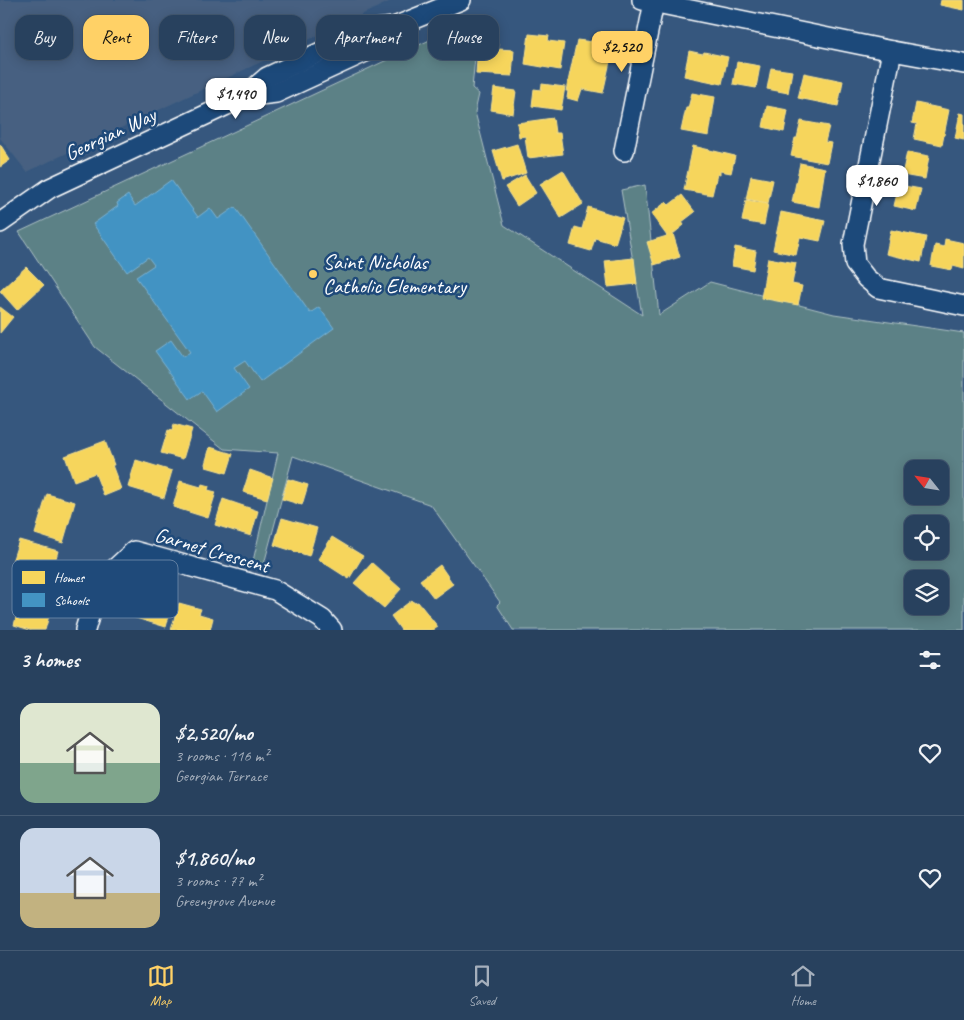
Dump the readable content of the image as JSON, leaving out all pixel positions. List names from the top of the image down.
{
  "streets": {
    "street": ["Georgian Way", "Garnet Crescent"]
  },
  "places": ["Saint Nicholas Catholic Elementary"],
  "legend": ["Homes", "Schools"],
  "north": "top left",
  "page": {
    "chip": [
      "Buy",
      "Rent",
      "Filters",
      "New",
      "Apartment",
      "House"
    ],
    "price": ["$2,520", "$1,490", "$1,860"],
    "heading": "3 homes",
    "list": [
      {
        "name": "$2,520/mo",
        "note": "3 rooms · 116 m² · Georgian Terrace"
      },
      {
        "name": "$1,860/mo",
        "note": "3 rooms · 77 m² · Greengrove Avenue"
      }
    ],
    "tabs": ["Map", "Saved", "Home"]
  }
}
